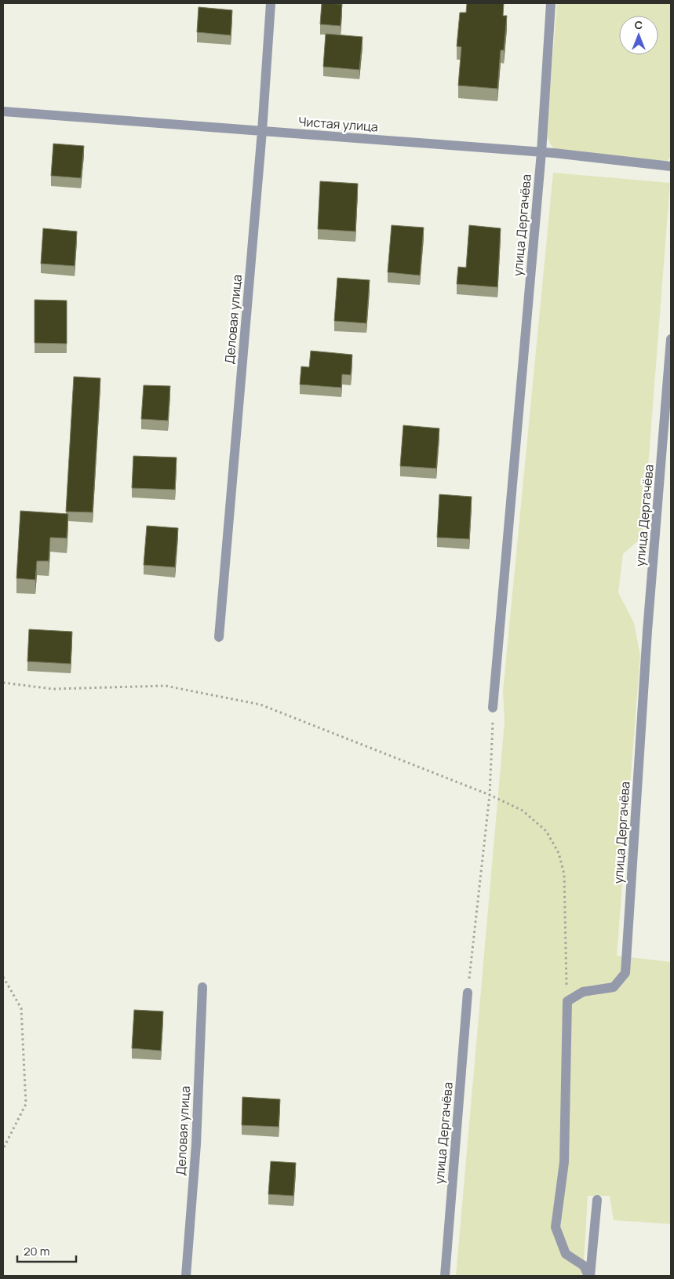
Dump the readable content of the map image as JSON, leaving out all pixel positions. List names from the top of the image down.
{
  "streets": {
    "street": ["Чистая улица", "улица Дергачёва", "Деловая улица"]
  },
  "crossings": [
    ["Чистая улица", "улица Дергачёва"],
    ["Чистая улица", "Деловая улица"]
  ],
  "scale_bar": "20 m",
  "north": "top"
}
